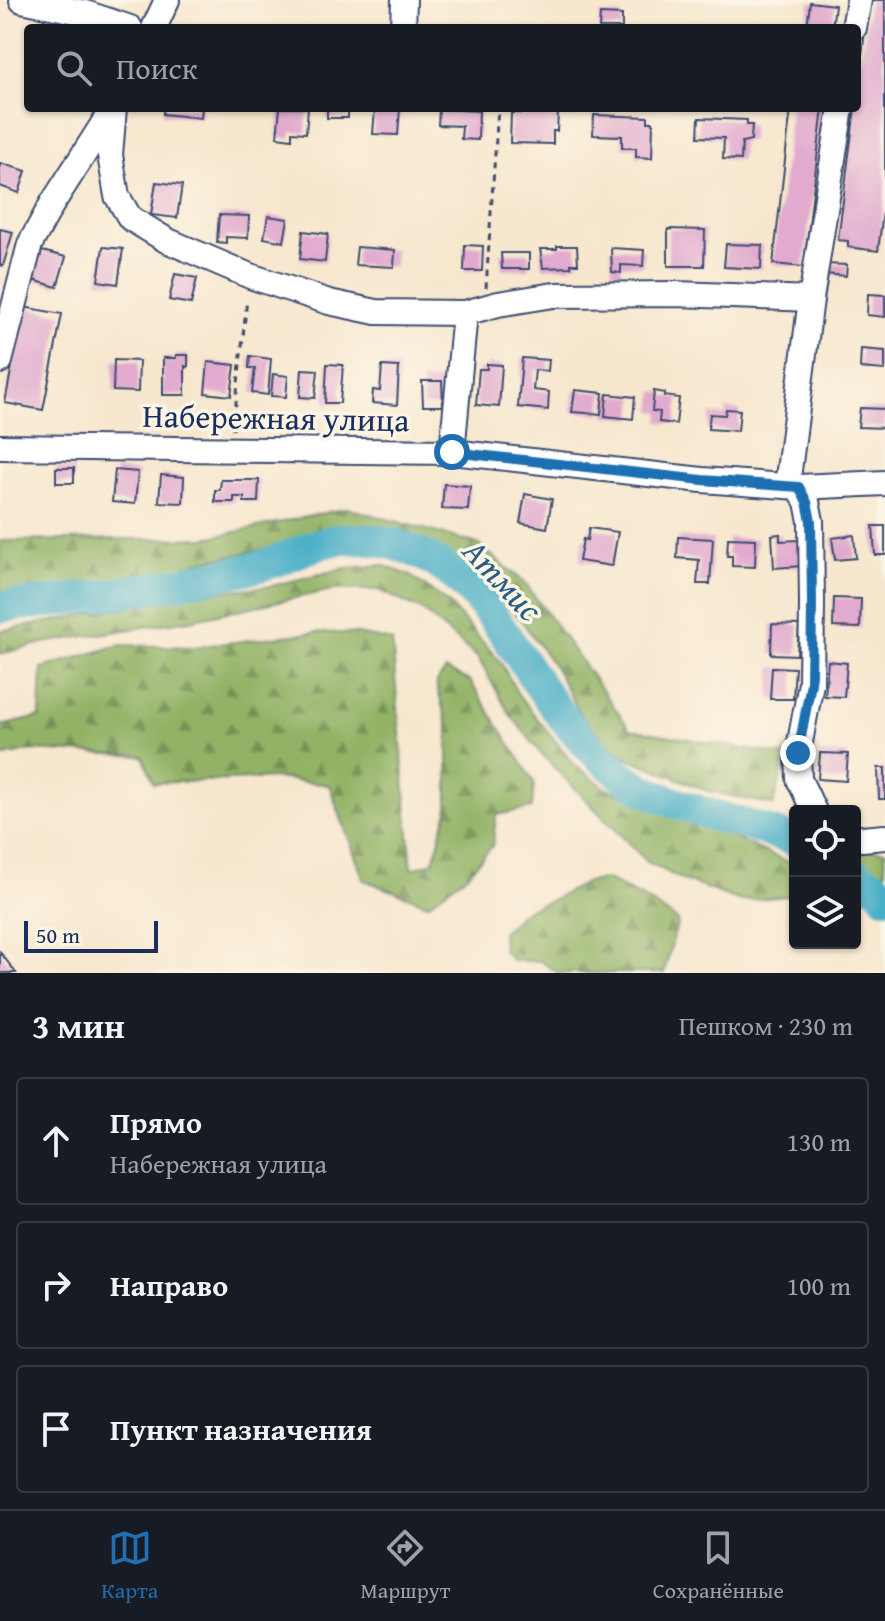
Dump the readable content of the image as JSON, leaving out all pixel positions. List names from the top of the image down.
{
  "streets": {
    "street": ["Набережная улица"]
  },
  "water": ["Атмис"],
  "scale_bar": "50 m",
  "page": {
    "search": "Поиск",
    "scale": "50 m",
    "heading": ["3 мин", "Пешком · 230 m"],
    "list": [
      ["Прямо", "Набережная улица", "130 m"],
      ["Направо", "100 m"],
      "Пункт назначения"
    ],
    "nav": ["Карта", "Маршрут", "Сохранённые"]
  }
}
